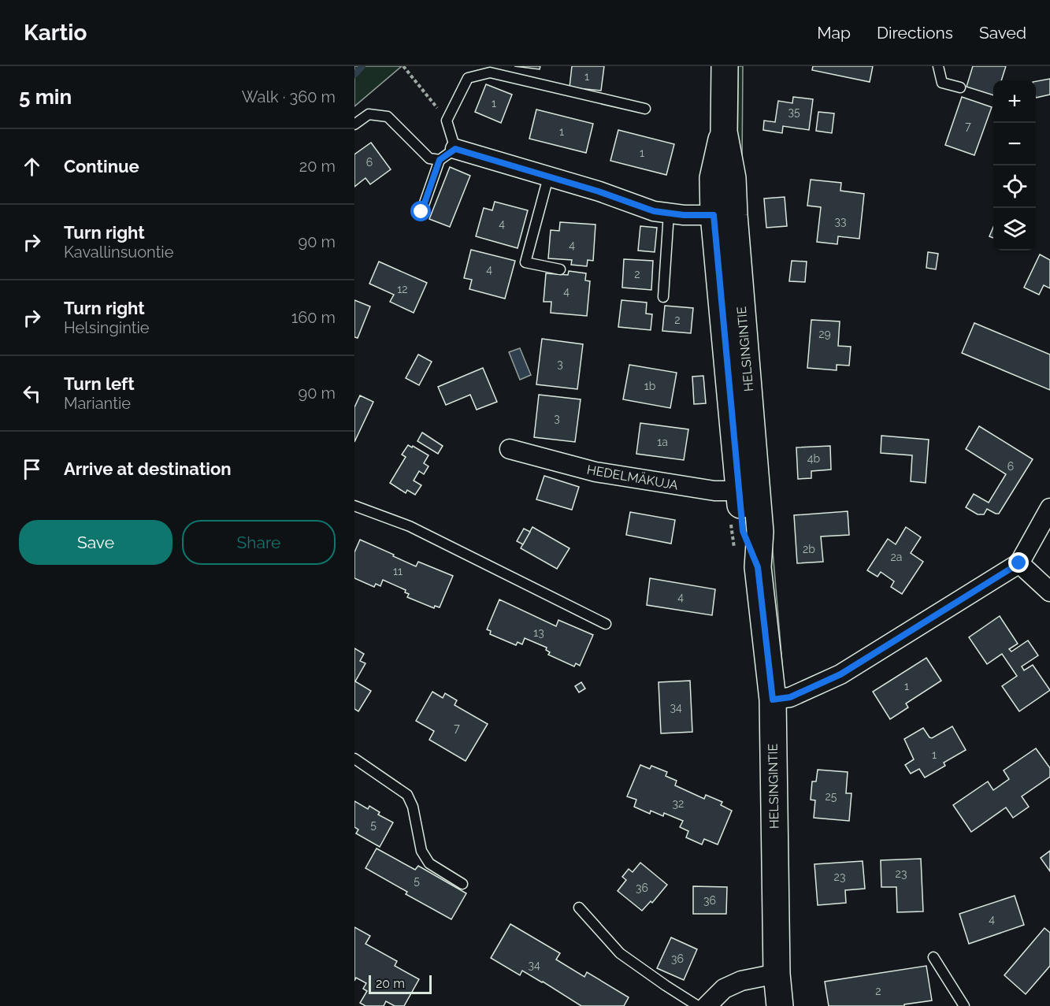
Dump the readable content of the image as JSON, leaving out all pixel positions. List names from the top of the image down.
{
  "streets": {
    "main road": ["HELSINGINTIE"],
    "street": ["HEDELMÄKUJA"]
  },
  "crossings": [
    ["HELSINGINTIE", "HEDELMÄKUJA"]
  ],
  "house_numbers": [
    "1",
    "1",
    "35",
    "7",
    "1",
    "1",
    "6",
    "33",
    "4",
    "4",
    "4",
    "2",
    "12",
    "4",
    "2",
    "29",
    "3",
    "1b",
    "3",
    "1a",
    "4b",
    "6",
    "2b",
    "2a",
    "11",
    "4",
    "13",
    "1",
    "34",
    "7",
    "1",
    "25",
    "32",
    "5",
    "23",
    "23",
    "5",
    "36",
    "36",
    "4",
    "36",
    "34",
    "2"
  ],
  "scale_bar": "20 m",
  "page": {
    "header": "Kartio",
    "nav": ["Map", "Directions", "Saved"],
    "heading": ["5 min", "Walk · 360 m"],
    "map_buttons": ["+", "−"],
    "list": [
      ["Continue", "20 m"],
      ["Turn right", "Kavallinsuontie", "90 m"],
      ["Turn right", "Helsingintie", "160 m"],
      ["Turn left", "Mariantie", "90 m"],
      "Arrive at destination"
    ],
    "buttons": ["Save", "Share"],
    "scale": "20 m"
  }
}
